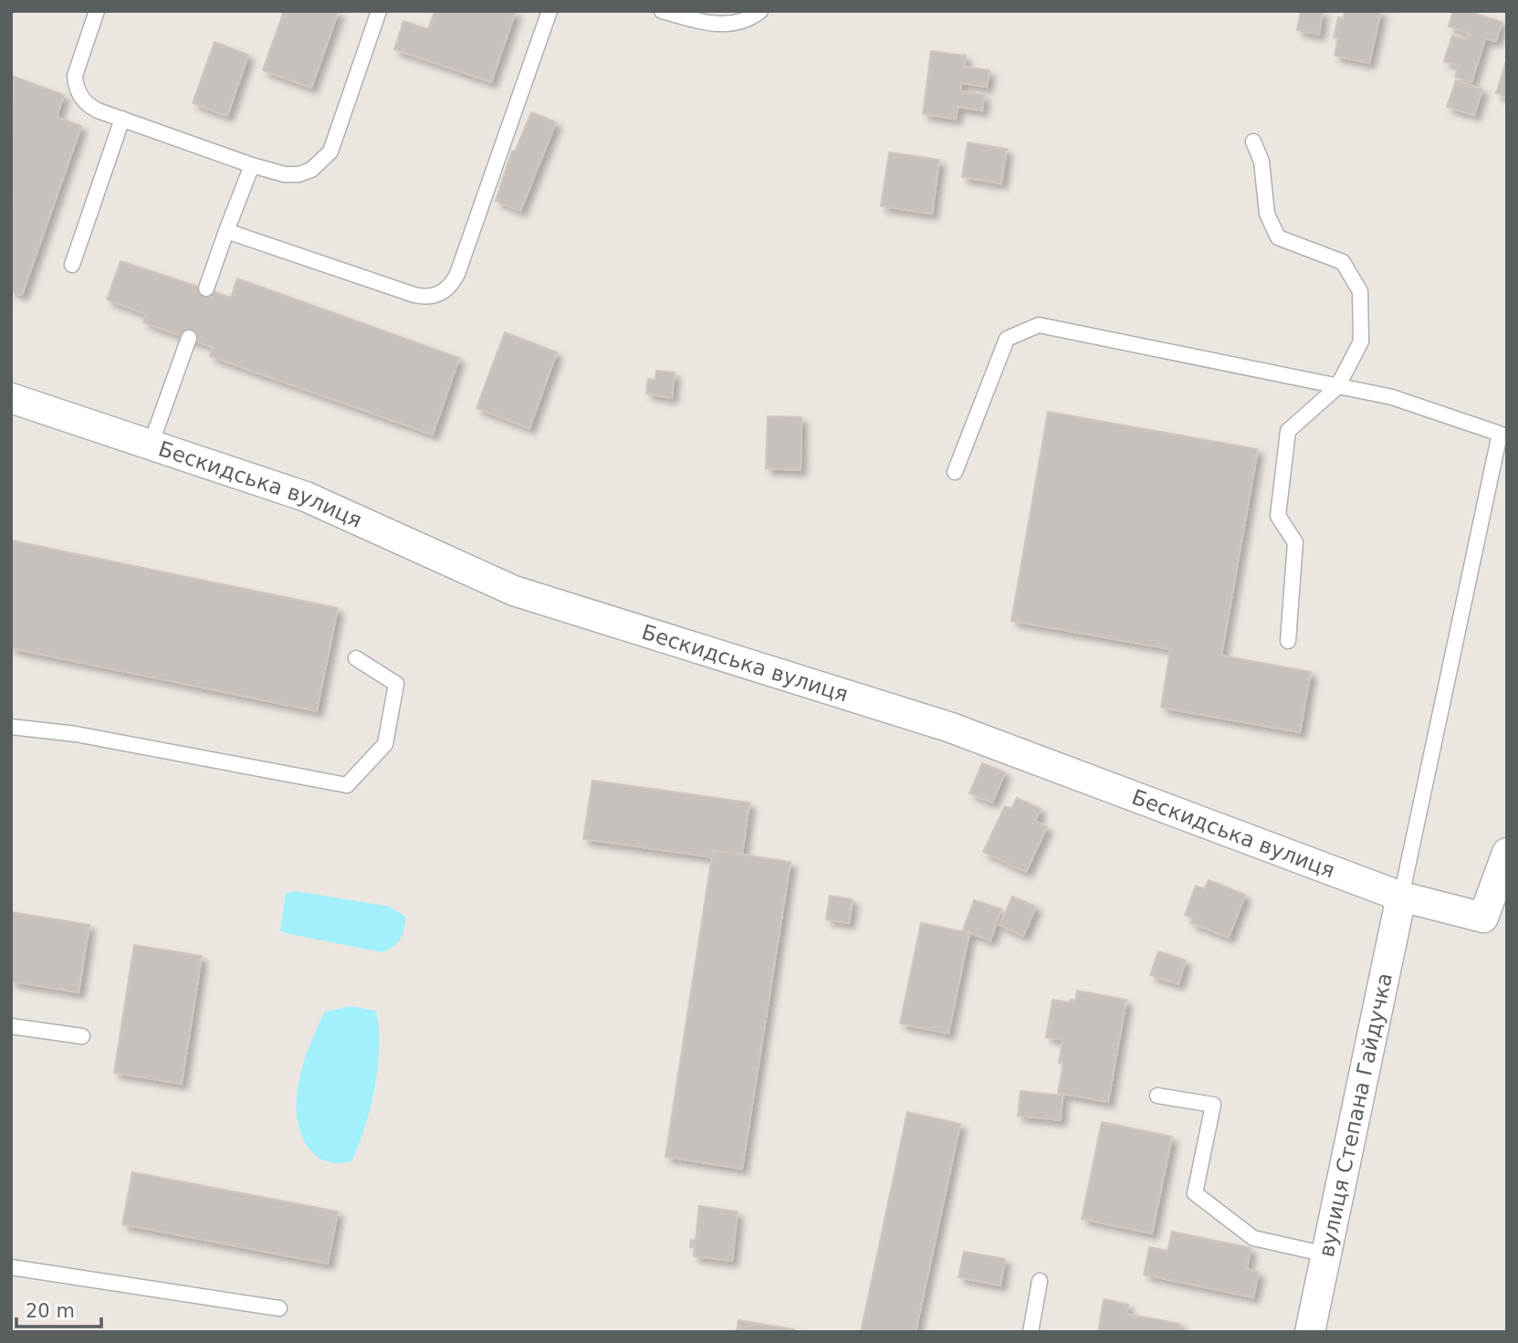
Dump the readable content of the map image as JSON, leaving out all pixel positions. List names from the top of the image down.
{
  "streets": {
    "street": ["Бескидська вулиця", "вулиця Степана Гайдучка"]
  },
  "crossings": [
    ["Бескидська вулиця", "вулиця Степана Гайдучка"]
  ],
  "scale_bar": "20 m"
}
